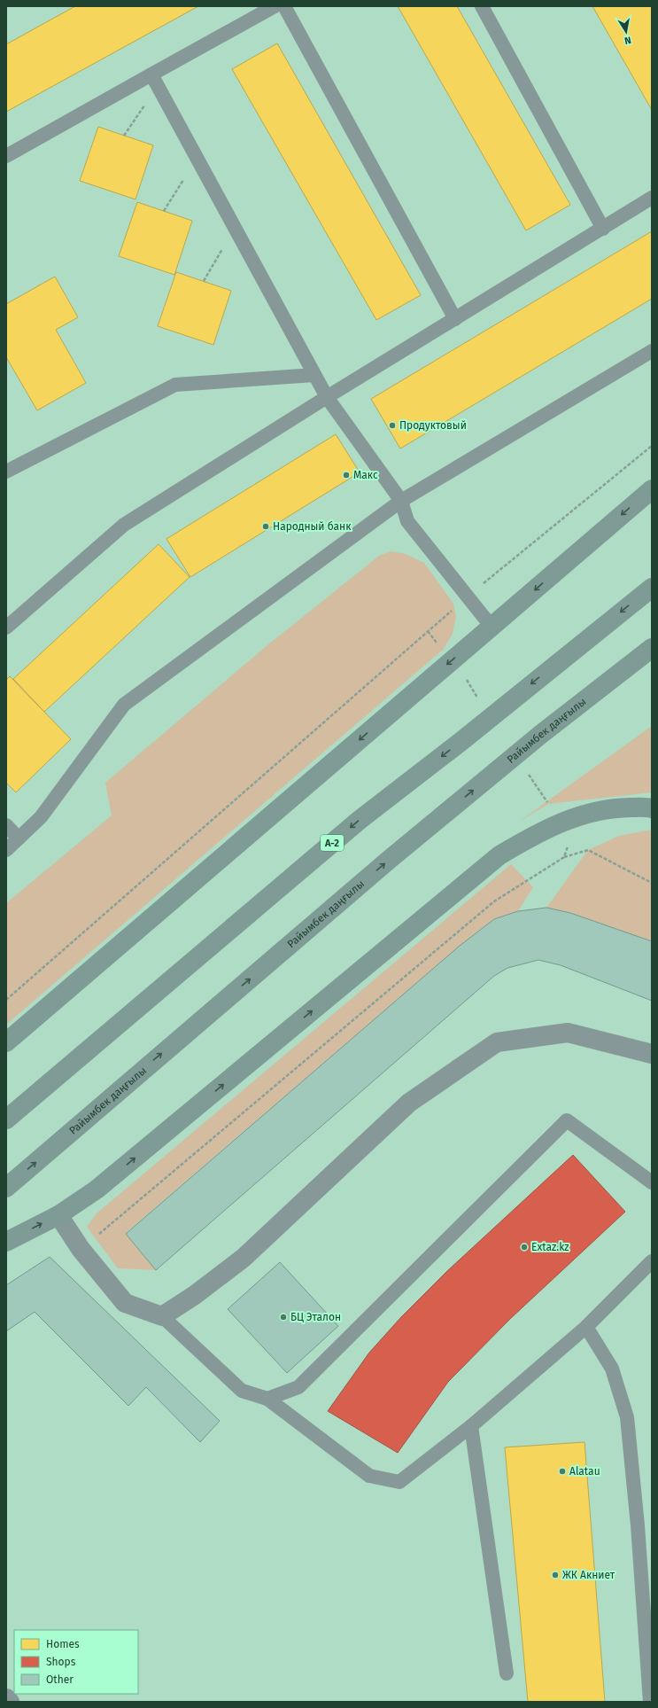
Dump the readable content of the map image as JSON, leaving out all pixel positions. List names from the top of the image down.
{
  "streets": {
    "main road": ["Райымбек даңғылы", "A-2"]
  },
  "places": [
    "Продуктовый",
    "Макс",
    "Народный банк",
    "Extaz.kz",
    "БЦ Эталон",
    "Alatau",
    "ЖК Акниет"
  ],
  "legend": ["Homes", "Shops", "Other"],
  "north": "bottom"
}
